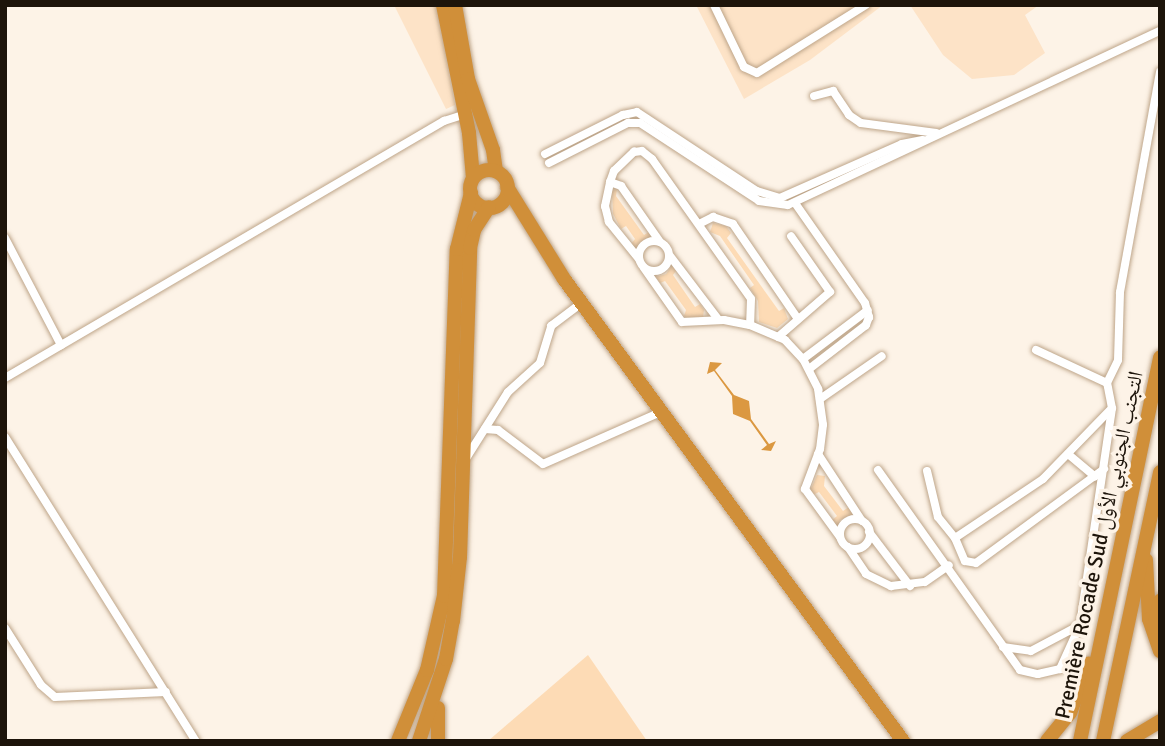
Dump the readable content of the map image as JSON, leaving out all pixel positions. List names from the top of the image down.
{
  "streets": {
    "highway": ["Première Rocade Sud التجنب الجنوبي الأول"]
  }
}
